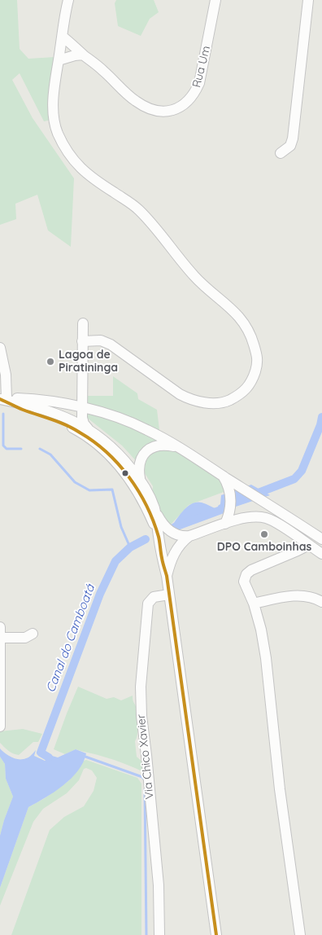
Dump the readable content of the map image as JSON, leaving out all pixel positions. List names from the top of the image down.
{
  "streets": {
    "street": ["Rua Um", "Via Chico Xavier"]
  },
  "water": ["Canal do Camboatá"],
  "places": ["Lagoa de Piratininga", "DPO Camboinhas"]
}
